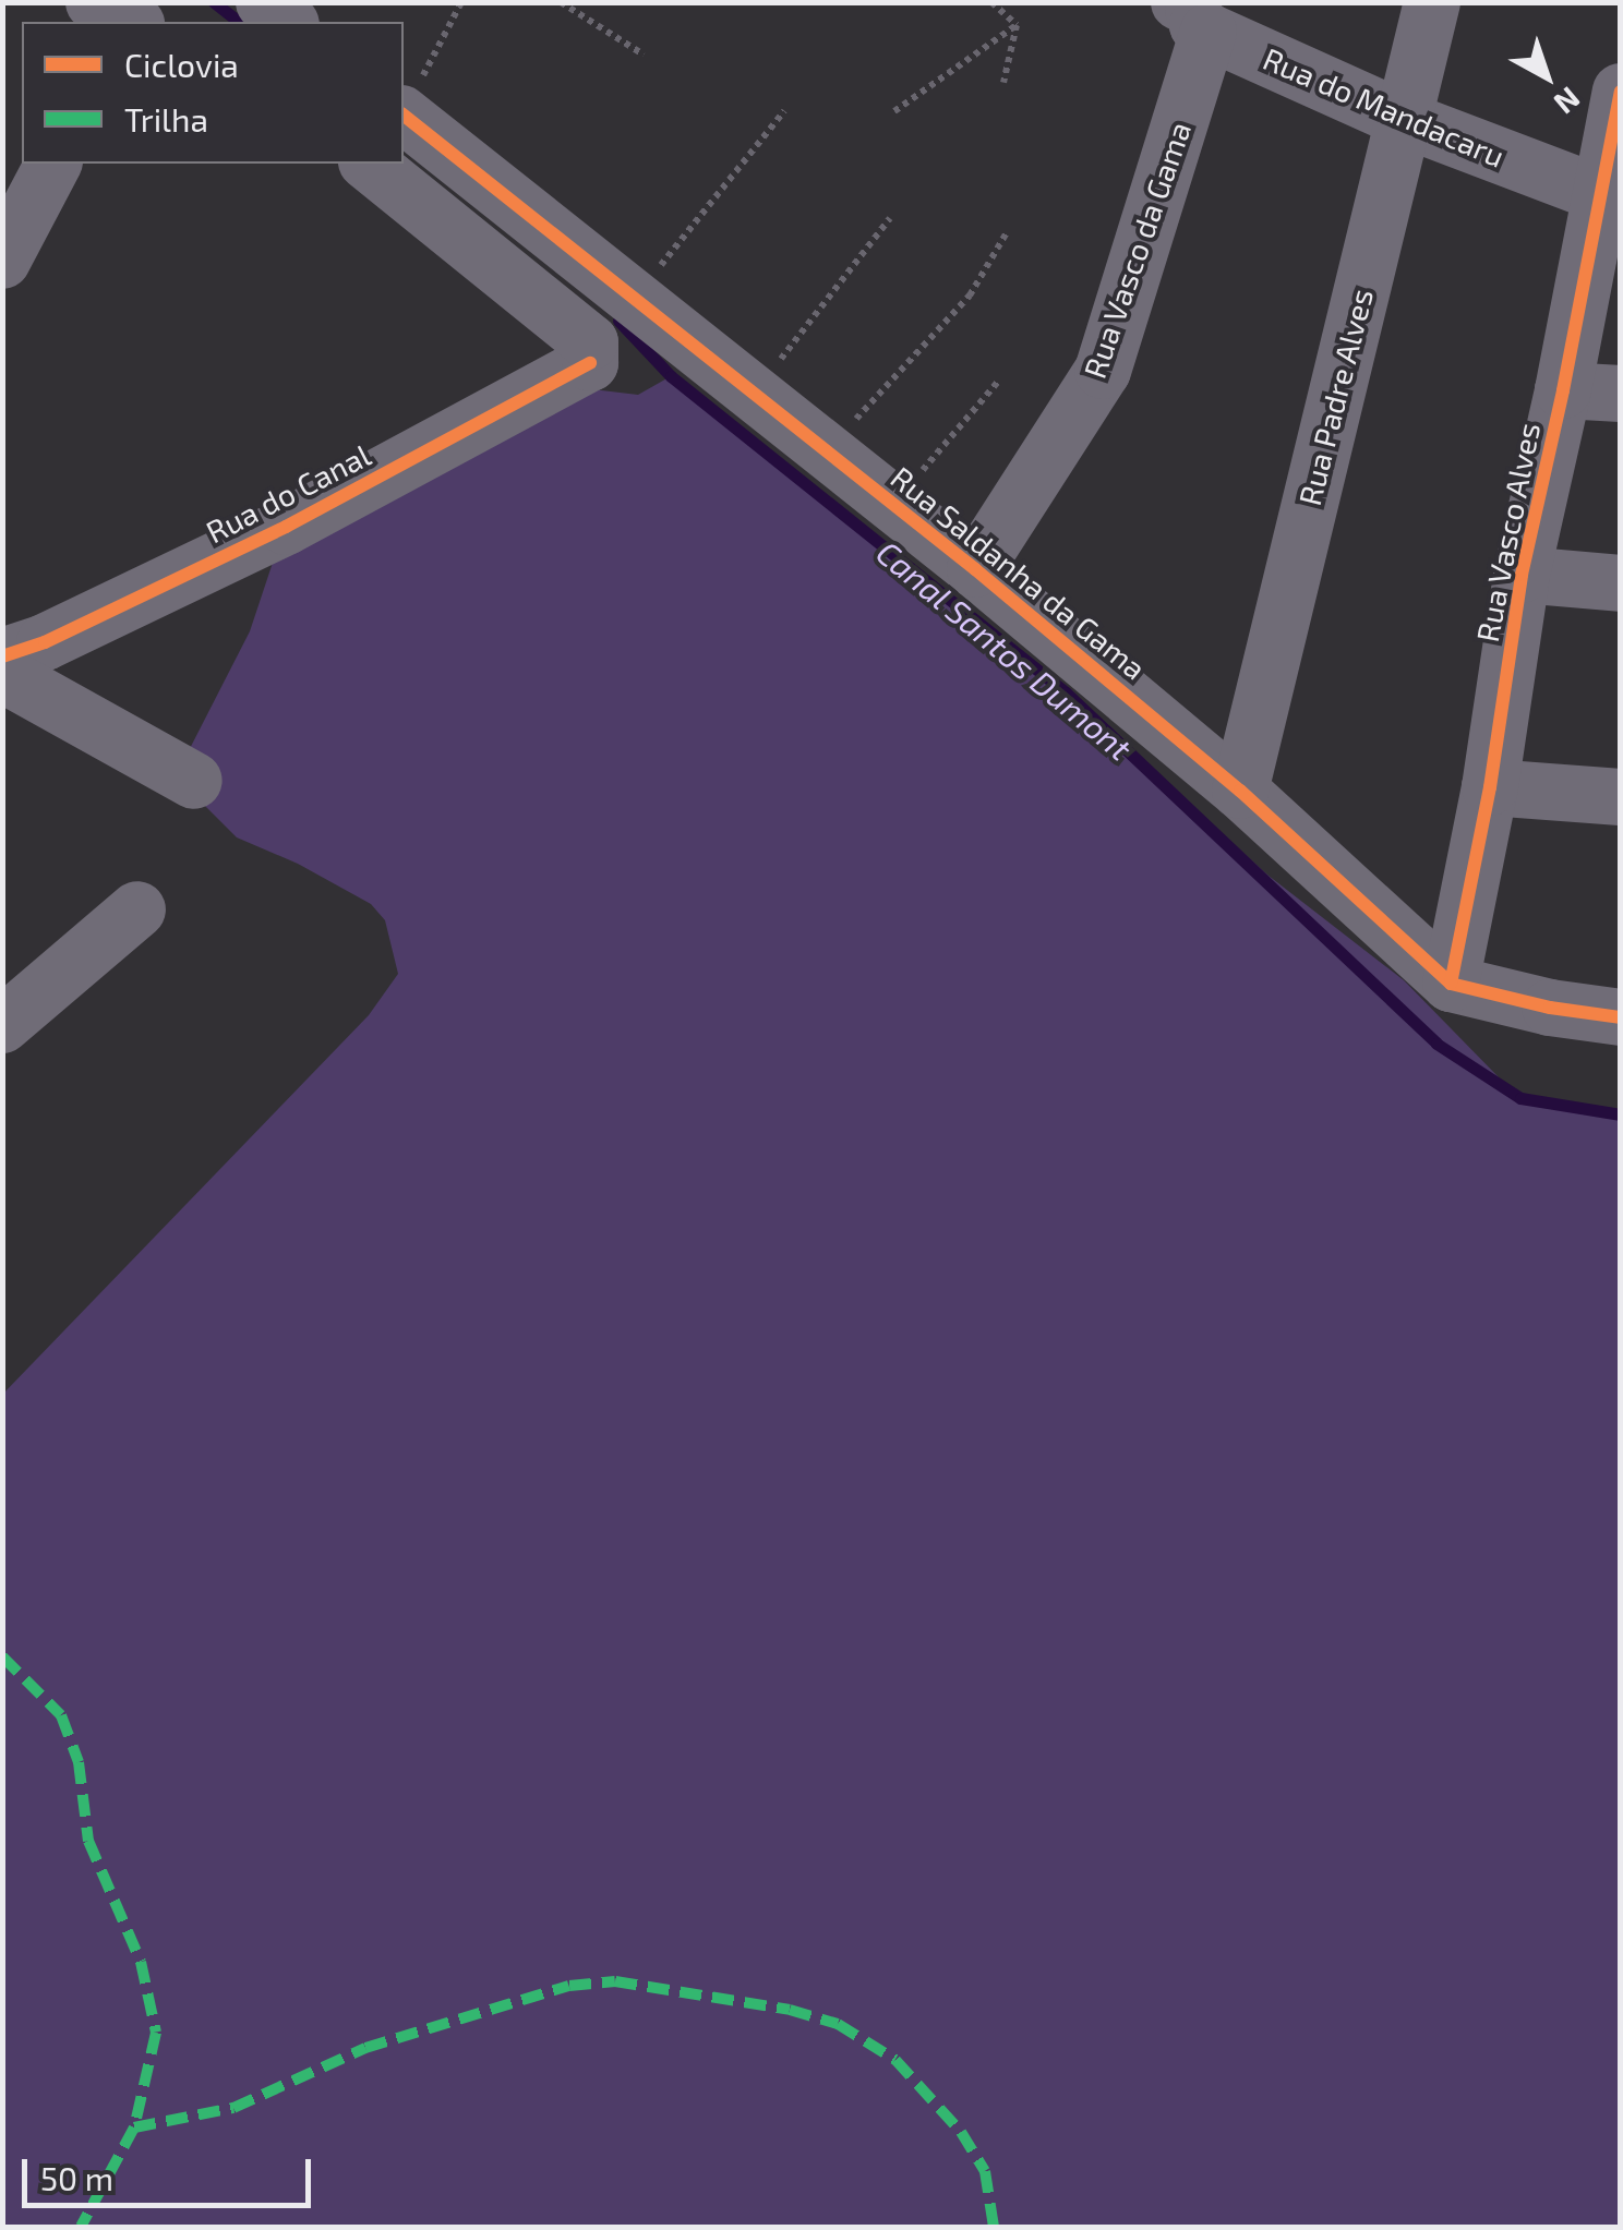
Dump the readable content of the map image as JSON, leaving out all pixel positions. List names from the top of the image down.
{
  "streets": {
    "street": [
      "Rua do Mandacaru",
      "Rua Vasco da Gama",
      "Rua Padre Alves",
      "Rua do Canal",
      "Rua Vasco Alves",
      "Rua Saldanha da Gama"
    ]
  },
  "crossings": [
    ["Rua do Mandacaru", "Rua Vasco da Gama"],
    ["Rua do Mandacaru", "Rua Padre Alves"],
    ["Rua do Mandacaru", "Rua Vasco Alves"],
    ["Rua Vasco da Gama", "Rua Saldanha da Gama"],
    ["Rua Padre Alves", "Rua Saldanha da Gama"],
    ["Rua Vasco Alves", "Rua Saldanha da Gama"]
  ],
  "water": ["Canal Santos Dumont"],
  "legend": ["Ciclovia", "Trilha"],
  "scale_bar": "50 m",
  "north": "bottom right"
}
